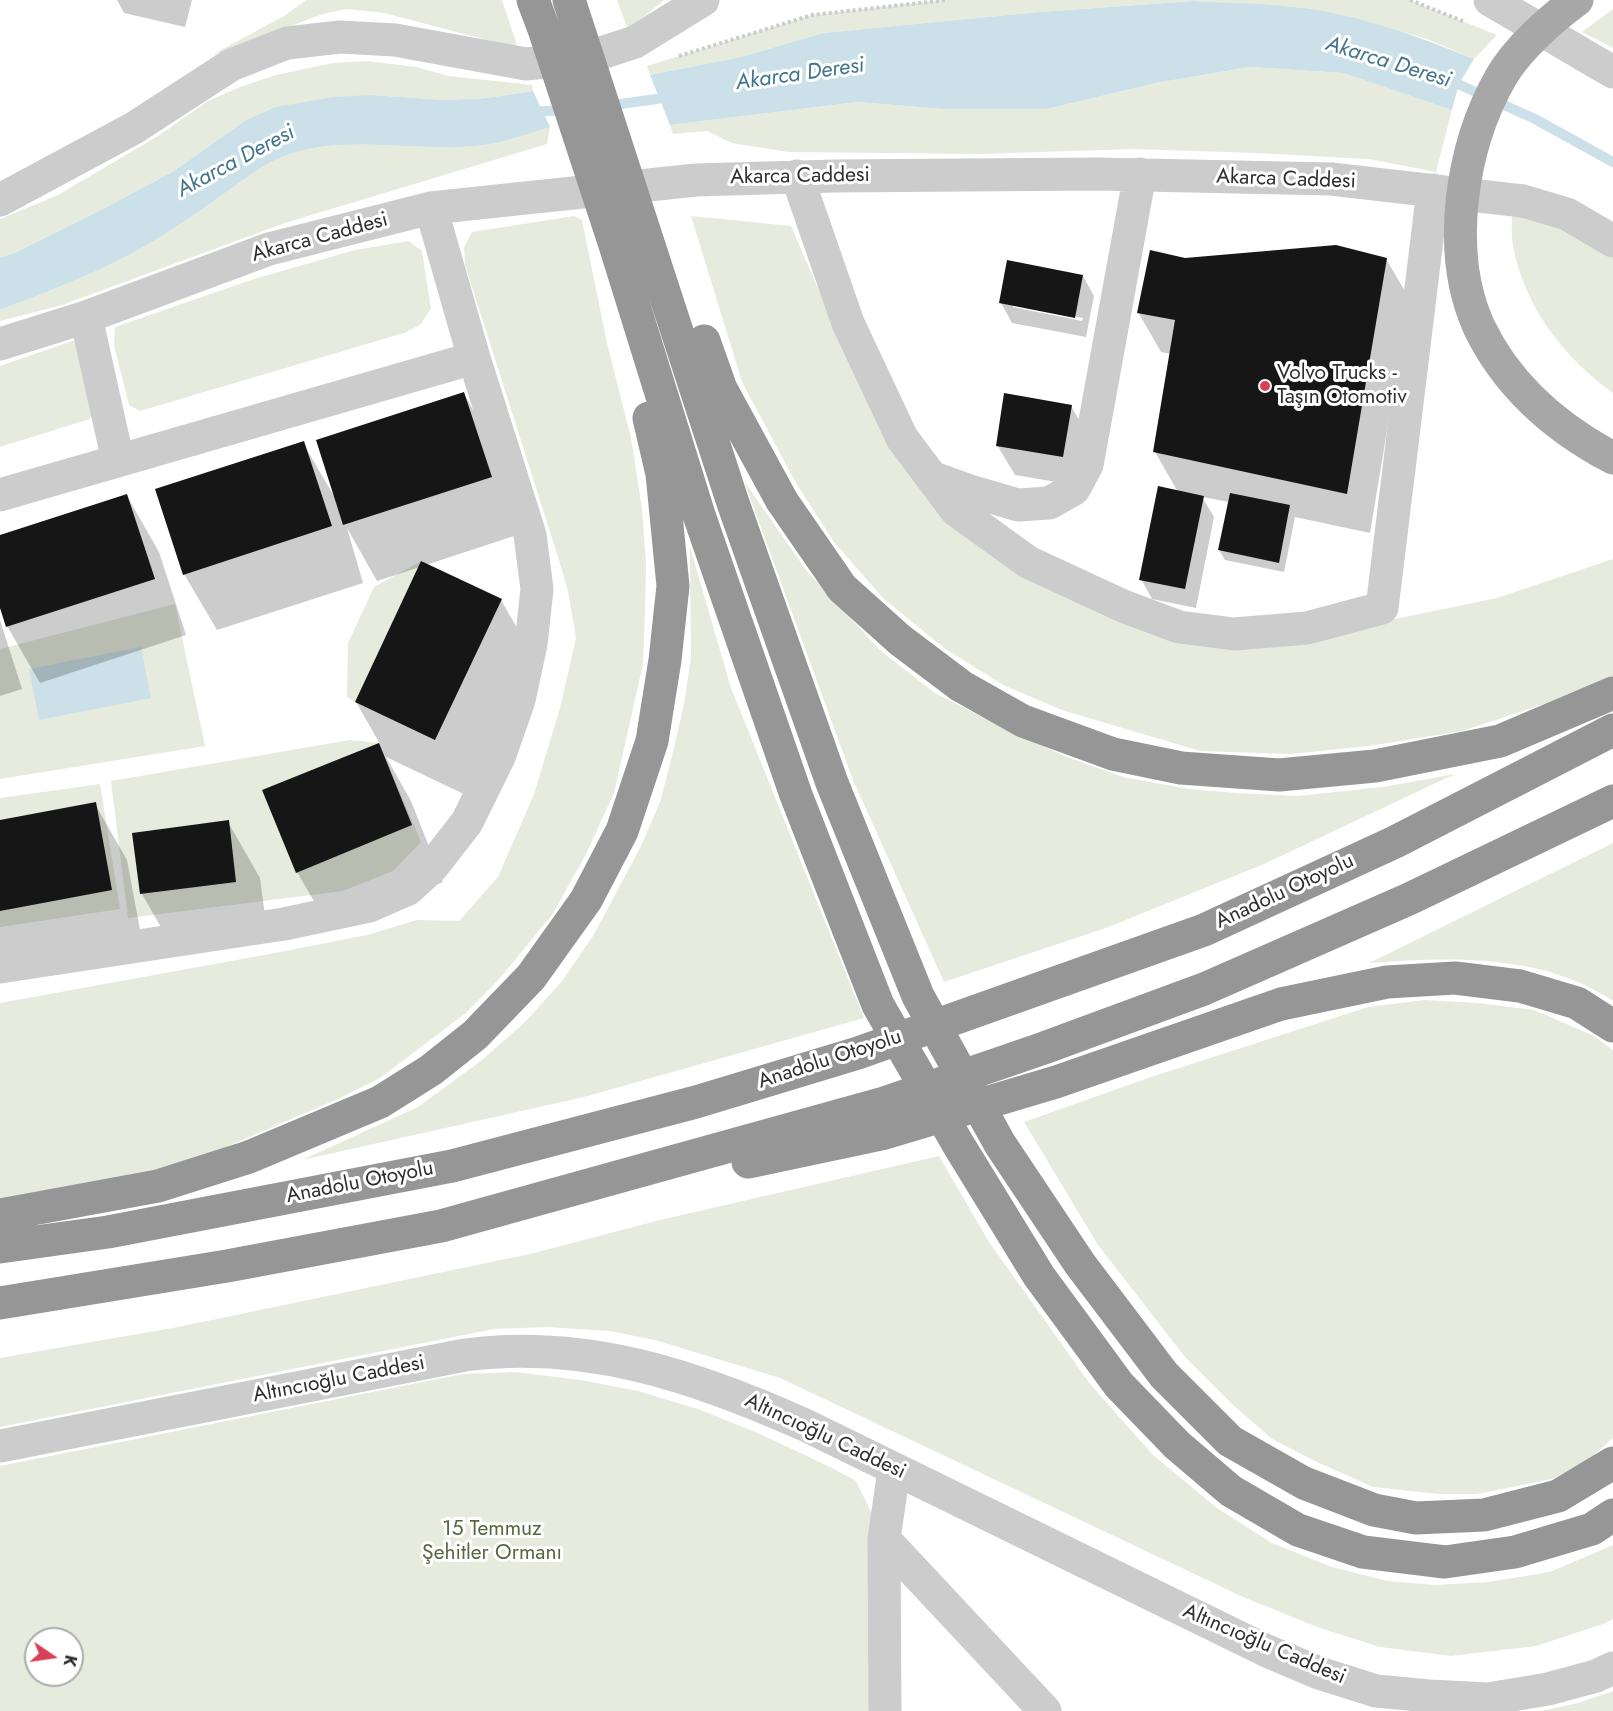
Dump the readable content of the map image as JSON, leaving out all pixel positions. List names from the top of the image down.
{
  "streets": {
    "highway": ["Anadolu Otoyolu"],
    "street": ["Akarca Caddesi", "Altıncıoğlu Caddesi"]
  },
  "water": ["Akarca Deresi"],
  "parks": ["15 Temmuz Şehitler Ormanı"],
  "places": ["Volvo Trucks - Taşın Otomotiv"],
  "north": "right"
}
